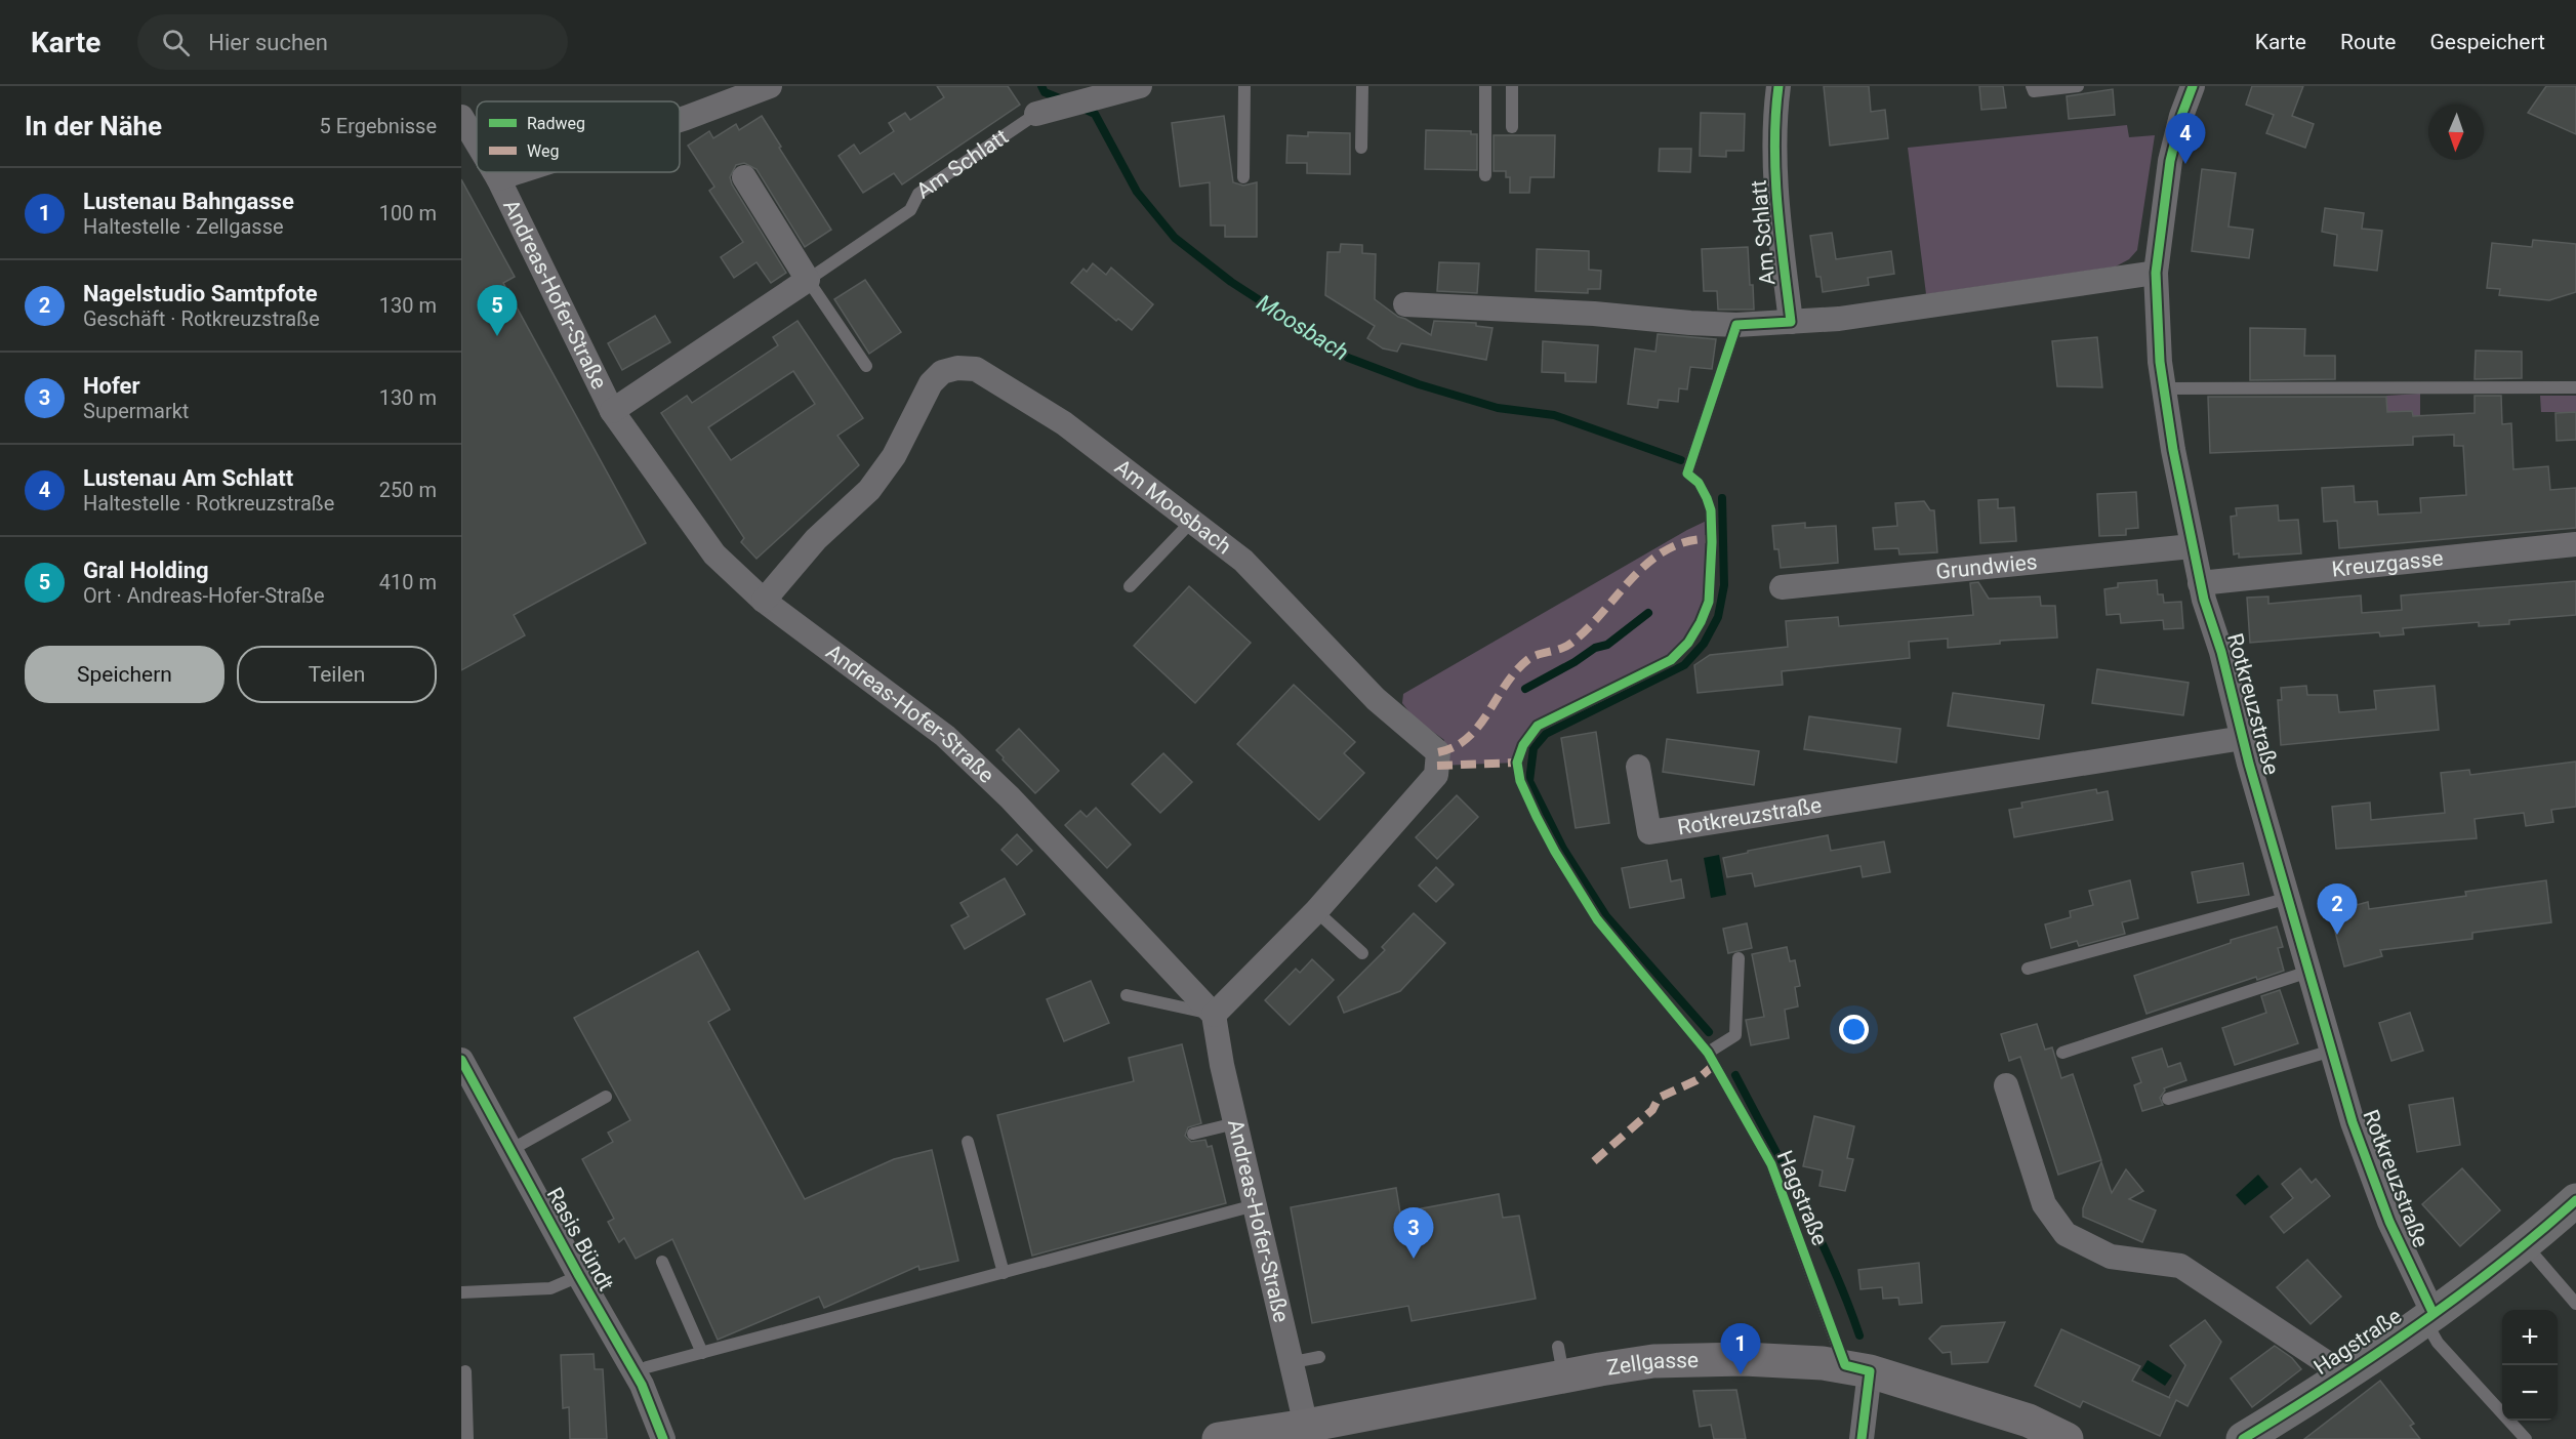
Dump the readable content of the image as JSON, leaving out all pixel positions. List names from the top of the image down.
{
  "streets": {
    "main road": ["Hagstraße", "Zellgasse"],
    "street": [
      "Am Schlatt",
      "Andreas-Hofer-Straße",
      "Am Moosbach",
      "Kreuzgasse",
      "Grundwies",
      "Rotkreuzstraße",
      "Rasis Bündt"
    ]
  },
  "crossings": [
    ["Am Schlatt", "Andreas-Hofer-Straße"],
    ["Andreas-Hofer-Straße", "Am Moosbach"],
    ["Andreas-Hofer-Straße", "Zellgasse"],
    ["Kreuzgasse", "Rotkreuzstraße"],
    ["Grundwies", "Rotkreuzstraße"],
    ["Rotkreuzstraße", "Hagstraße"],
    ["Hagstraße", "Zellgasse"]
  ],
  "water": ["Moosbach"],
  "legend": ["Radweg", "Weg"],
  "north": "bottom",
  "page": {
    "header": "Karte",
    "search": "Hier suchen",
    "nav": ["Karte", "Route", "Gespeichert"],
    "heading": ["In der Nähe", "5 Ergebnisse"],
    "pins": [
      "4",
      "5",
      "2",
      "3",
      "1"
    ],
    "list": [
      {
        "mark": "1",
        "name": "Lustenau Bahngasse",
        "note": "Haltestelle · Zellgasse",
        "value": "100 m"
      },
      {
        "mark": "2",
        "name": "Nagelstudio Samtpfote",
        "note": "Geschäft · Rotkreuzstraße",
        "value": "130 m"
      },
      {
        "mark": "3",
        "name": "Hofer",
        "note": "Supermarkt",
        "value": "130 m"
      },
      {
        "mark": "4",
        "name": "Lustenau Am Schlatt",
        "note": "Haltestelle · Rotkreuzstraße",
        "value": "250 m"
      },
      {
        "mark": "5",
        "name": "Gral Holding",
        "note": "Ort · Andreas-Hofer-Straße",
        "value": "410 m"
      }
    ],
    "buttons": ["Speichern", "Teilen"],
    "map_buttons": ["+", "−"]
  }
}
